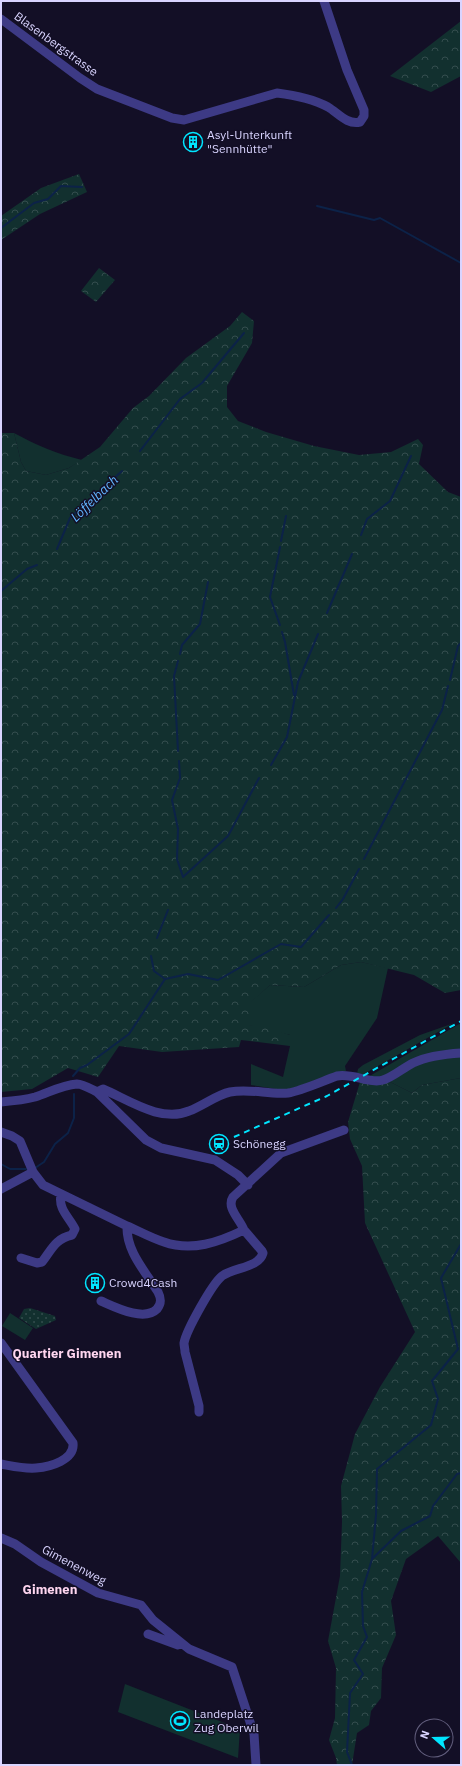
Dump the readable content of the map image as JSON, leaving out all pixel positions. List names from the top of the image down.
{
  "streets": {
    "street": ["Blasenbergstrasse", "Gimenenweg"]
  },
  "districts": ["Quartier Gimenen", "Gimenen"],
  "water": ["Löffelbach"],
  "places": {
    "building": ["Asyl-Unterkunft \"Sennhütte\"", "Crowd4Cash"],
    "station": ["Schönegg"],
    "sports": ["Landeplatz Zug Oberwil"]
  },
  "north": "left"
}
